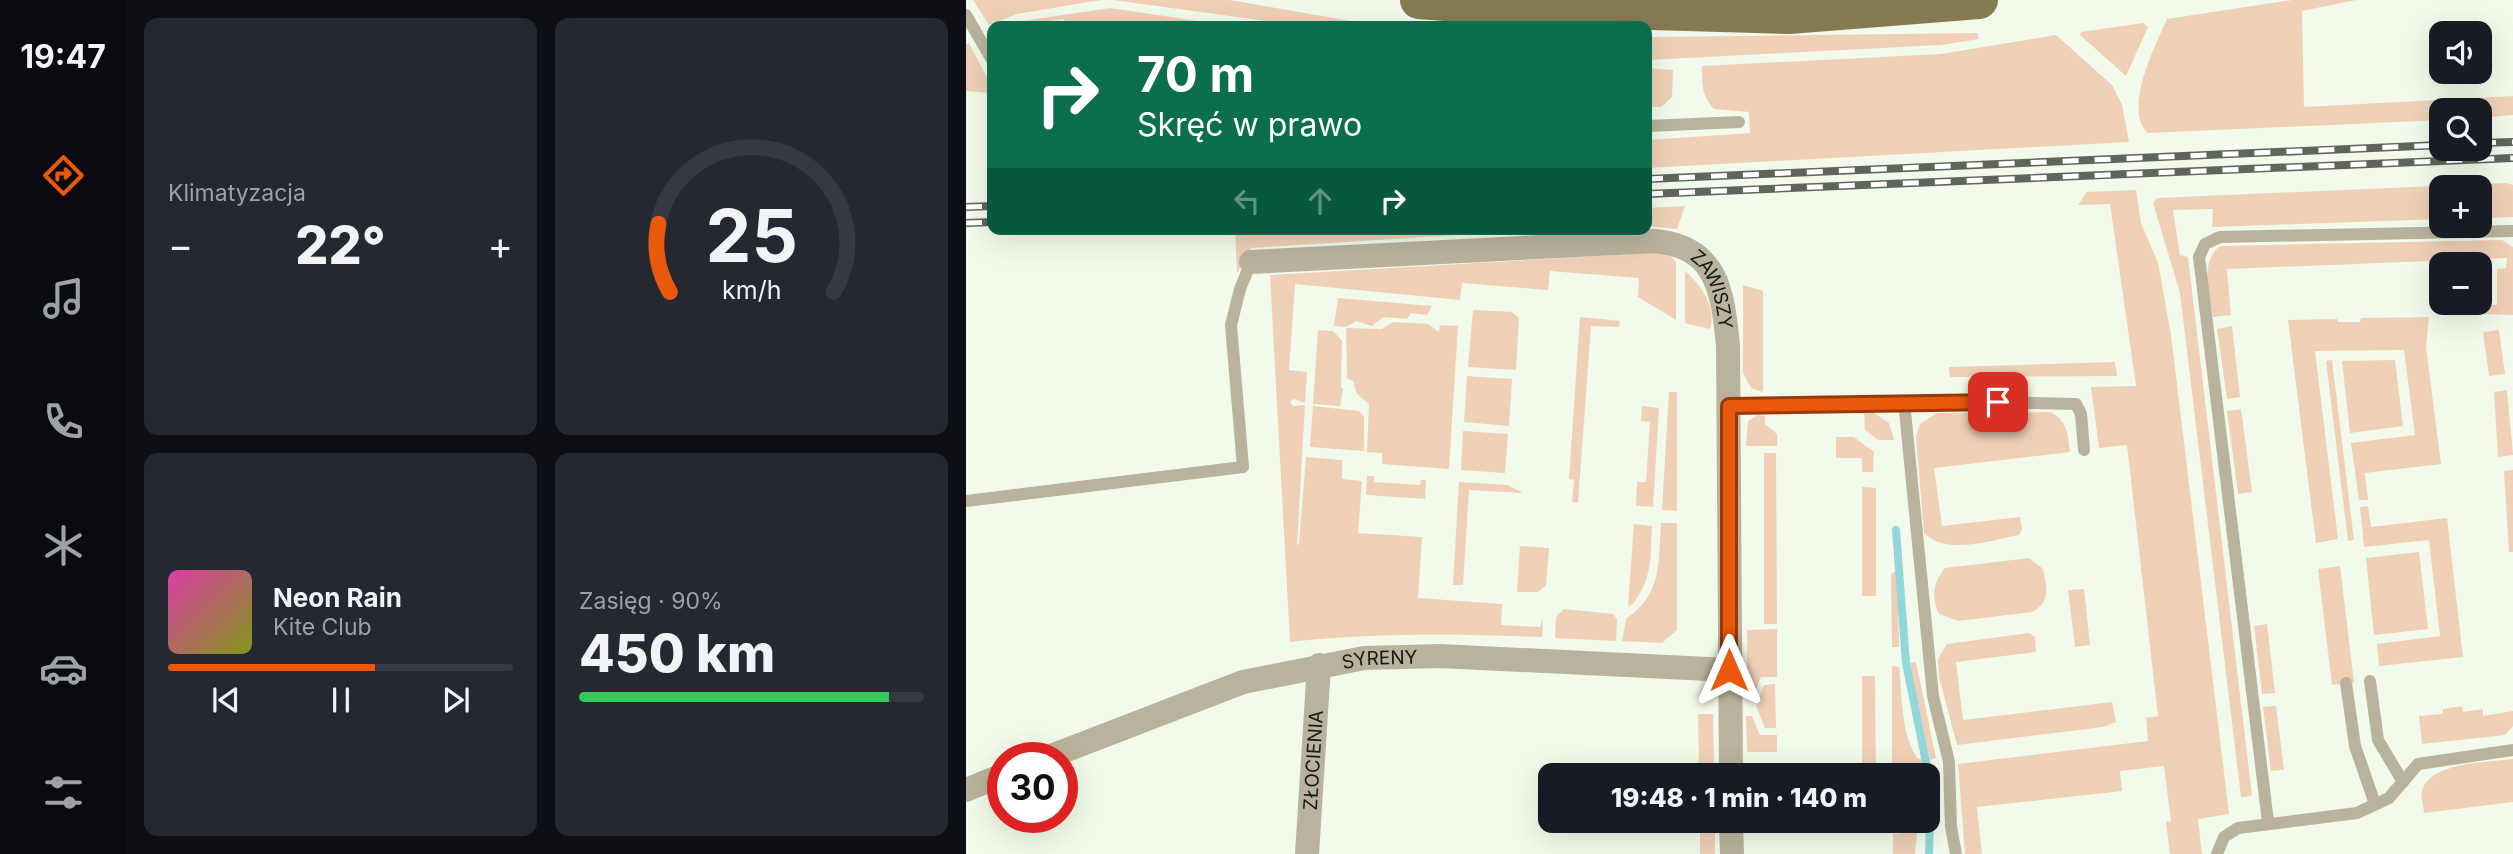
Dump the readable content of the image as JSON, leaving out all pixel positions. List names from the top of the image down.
{
  "streets": {
    "street": ["ZAWISZY", "SYRENY", "ZŁOCIENIA"]
  },
  "crossings": [
    ["ZAWISZY", "SYRENY"],
    ["SYRENY", "ZŁOCIENIA"]
  ],
  "page": {
    "tabs": "19:47",
    "tile": [
      "Klimatyzacja",
      ["Zasięg · 90%", "450 km"]
    ],
    "map_buttons": ["+", "−"],
    "turn": ["70 m", "Skręć w prawo"],
    "heat": ["−", "22°", "+"],
    "song": ["Neon Rain", "Kite Club"],
    "limit": "30",
    "trip": "19:48 · 1 min · 140 m",
    "gauge": ["25", "km/h"]
  }
}
